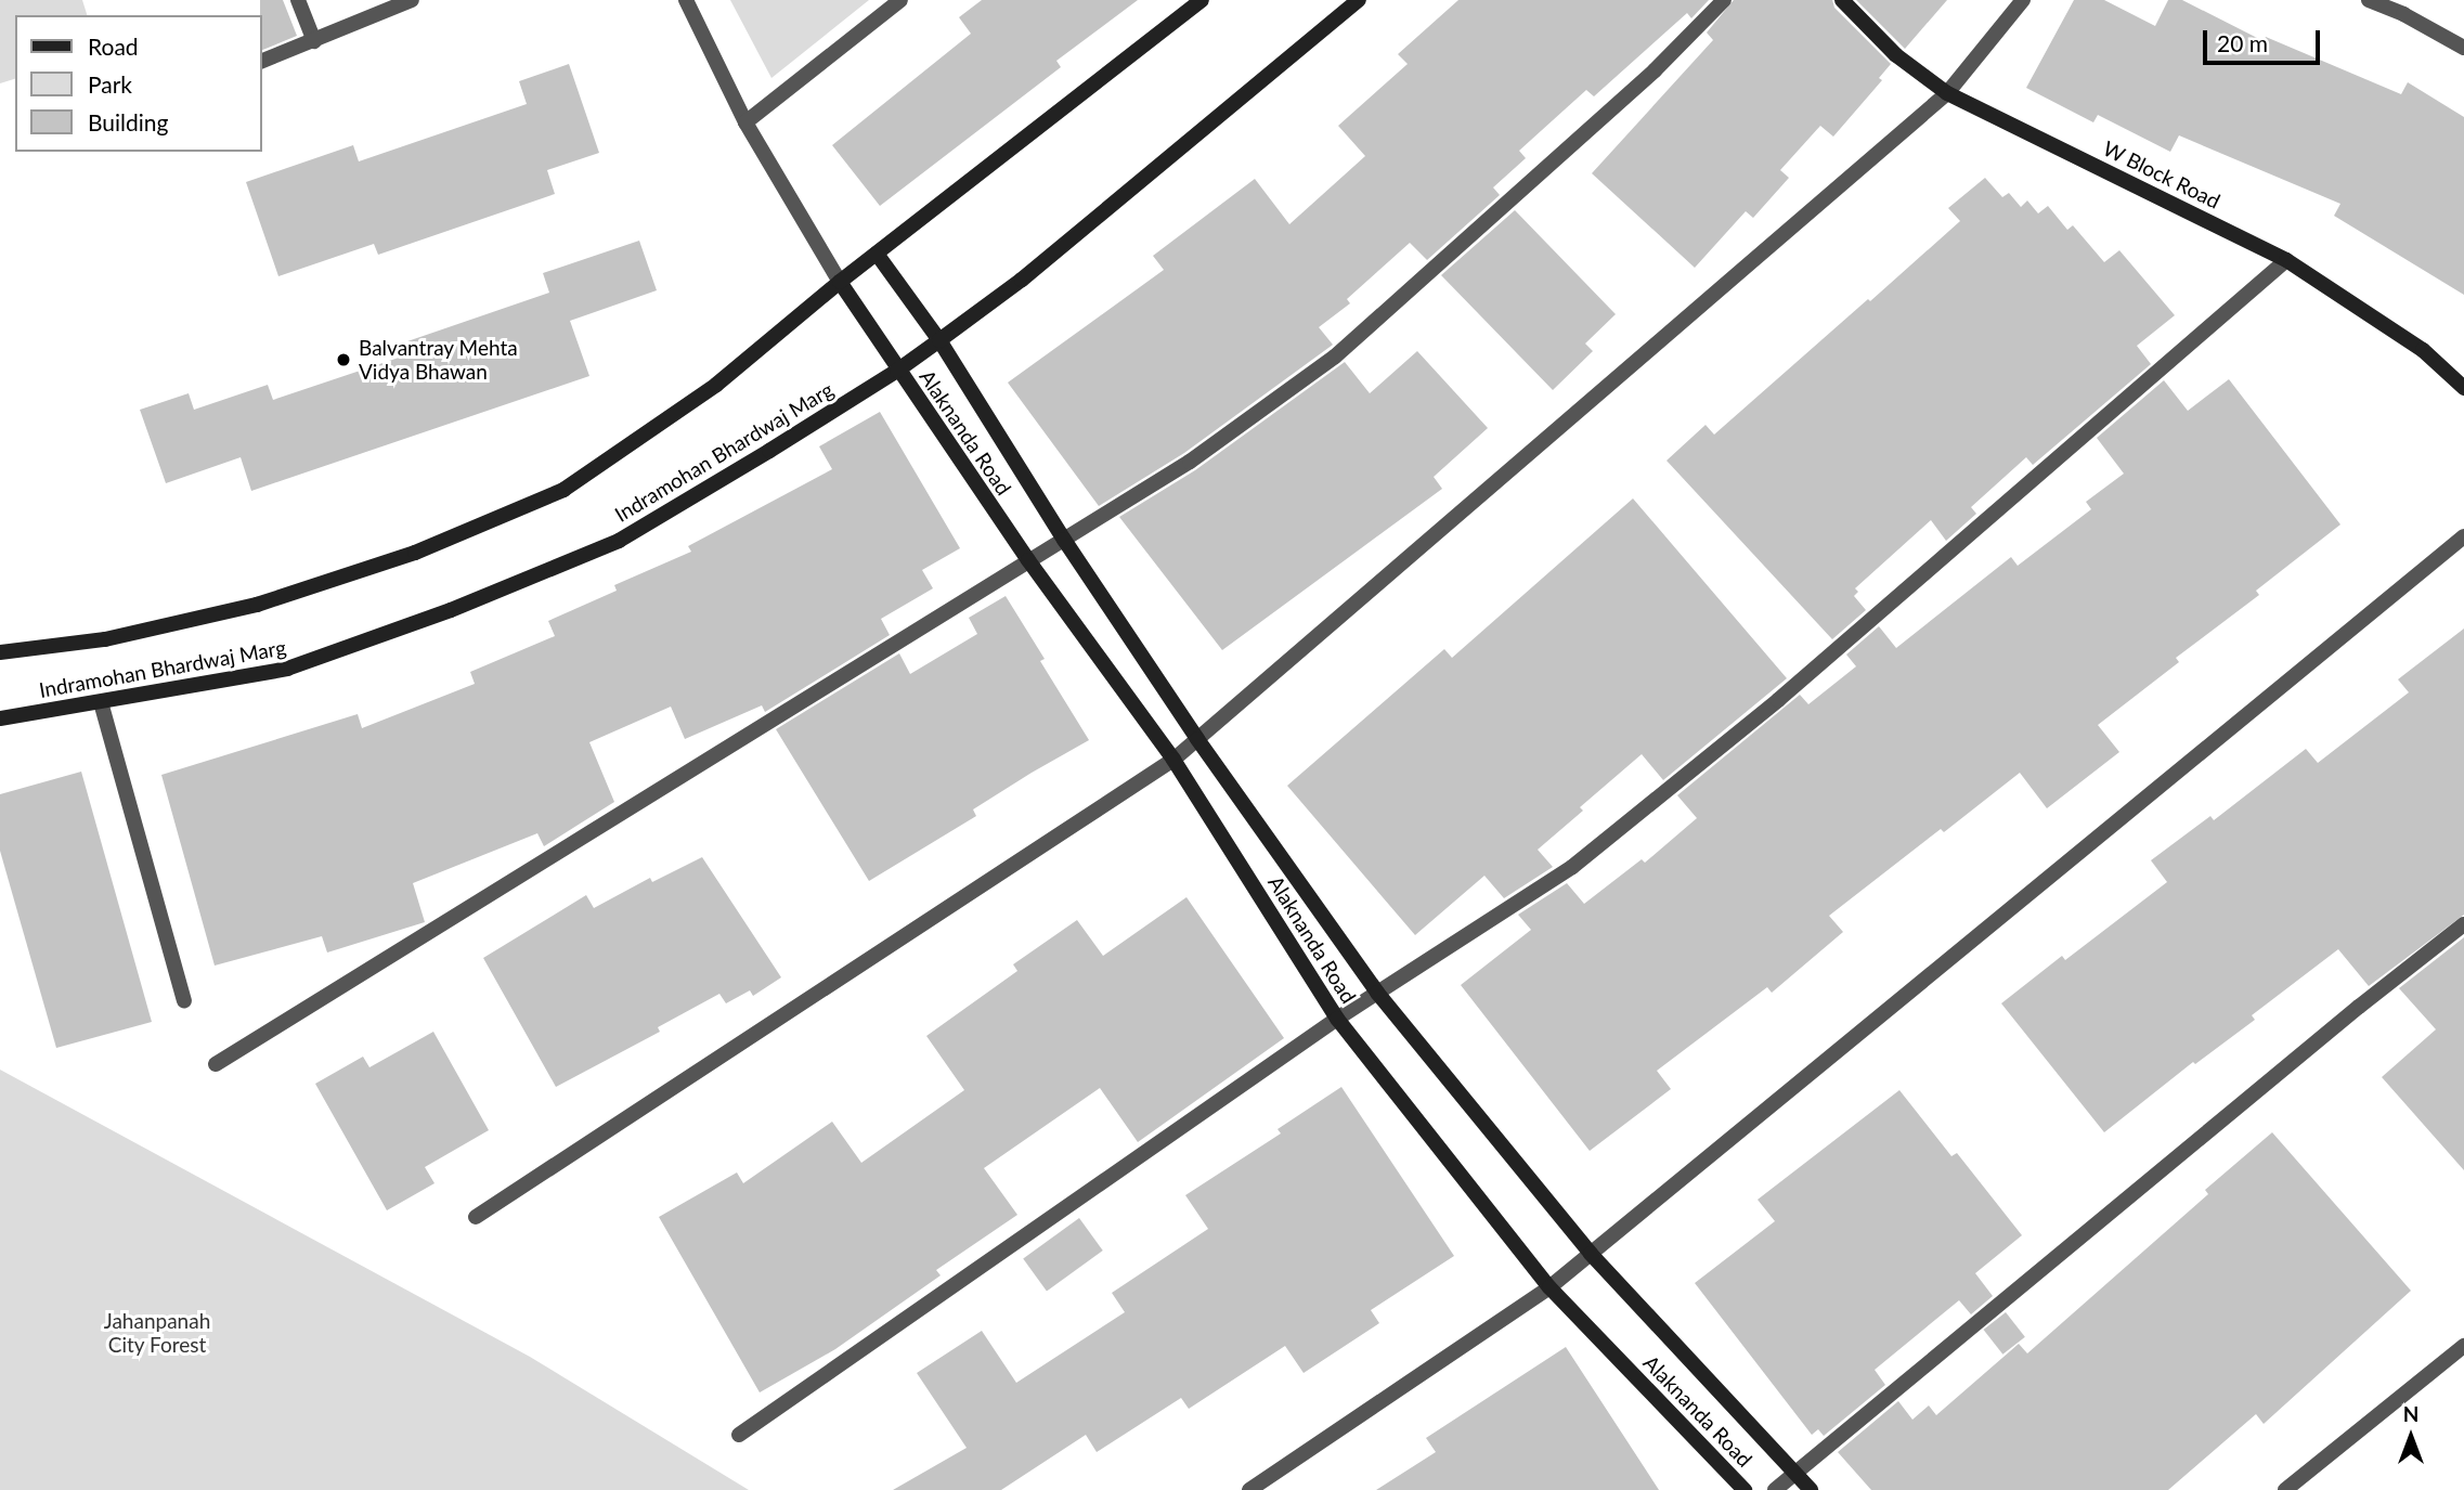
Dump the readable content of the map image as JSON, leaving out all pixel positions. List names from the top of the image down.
{
  "streets": {
    "street": ["W Block Road", "Alaknanda Road", "Indramohan Bhardwaj Marg"]
  },
  "crossings": [
    ["Alaknanda Road", "Indramohan Bhardwaj Marg"]
  ],
  "parks": ["Jahanpanah City Forest"],
  "places": ["Balvantray Mehta Vidya Bhawan"],
  "legend": ["Road", "Park", "Building"],
  "scale_bar": "20 m",
  "north": "top"
}
